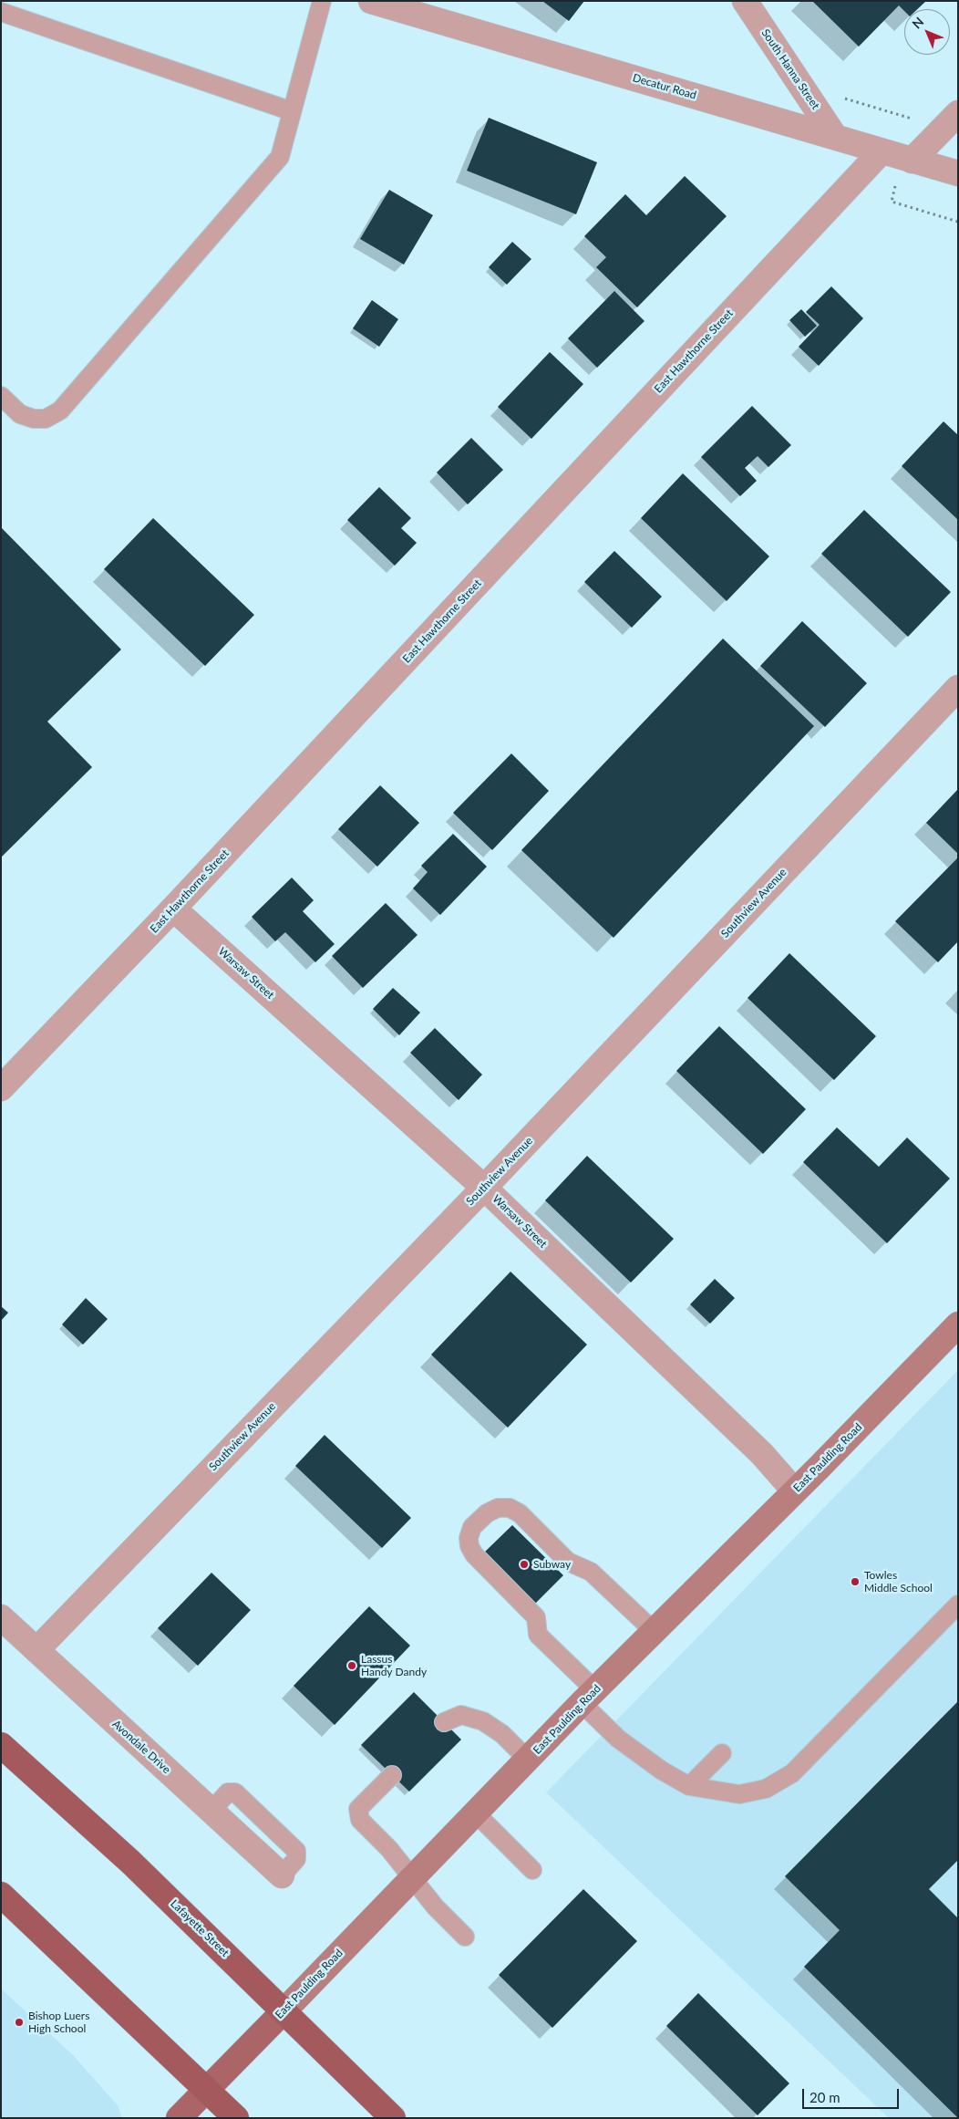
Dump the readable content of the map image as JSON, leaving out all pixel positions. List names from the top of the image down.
{
  "streets": {
    "highway": ["Lafayette Street"],
    "main road": ["East Paulding Road"],
    "street": [
      "South Hanna Street",
      "Decatur Road",
      "East Hawthorne Street",
      "Southview Avenue",
      "Warsaw Street",
      "Avondale Drive"
    ]
  },
  "crossings": [
    ["South Hanna Street", "Decatur Road"],
    ["Decatur Road", "East Hawthorne Street"],
    ["East Hawthorne Street", "Warsaw Street"],
    ["Southview Avenue", "Warsaw Street"],
    ["Southview Avenue", "Avondale Drive"],
    ["Warsaw Street", "East Paulding Road"],
    ["East Paulding Road", "Lafayette Street"]
  ],
  "places": [
    "Subway",
    "Towles Middle School",
    "Lassus Handy Dandy",
    "Bishop Luers High School"
  ],
  "scale_bar": "20 m",
  "north": "top left"
}
